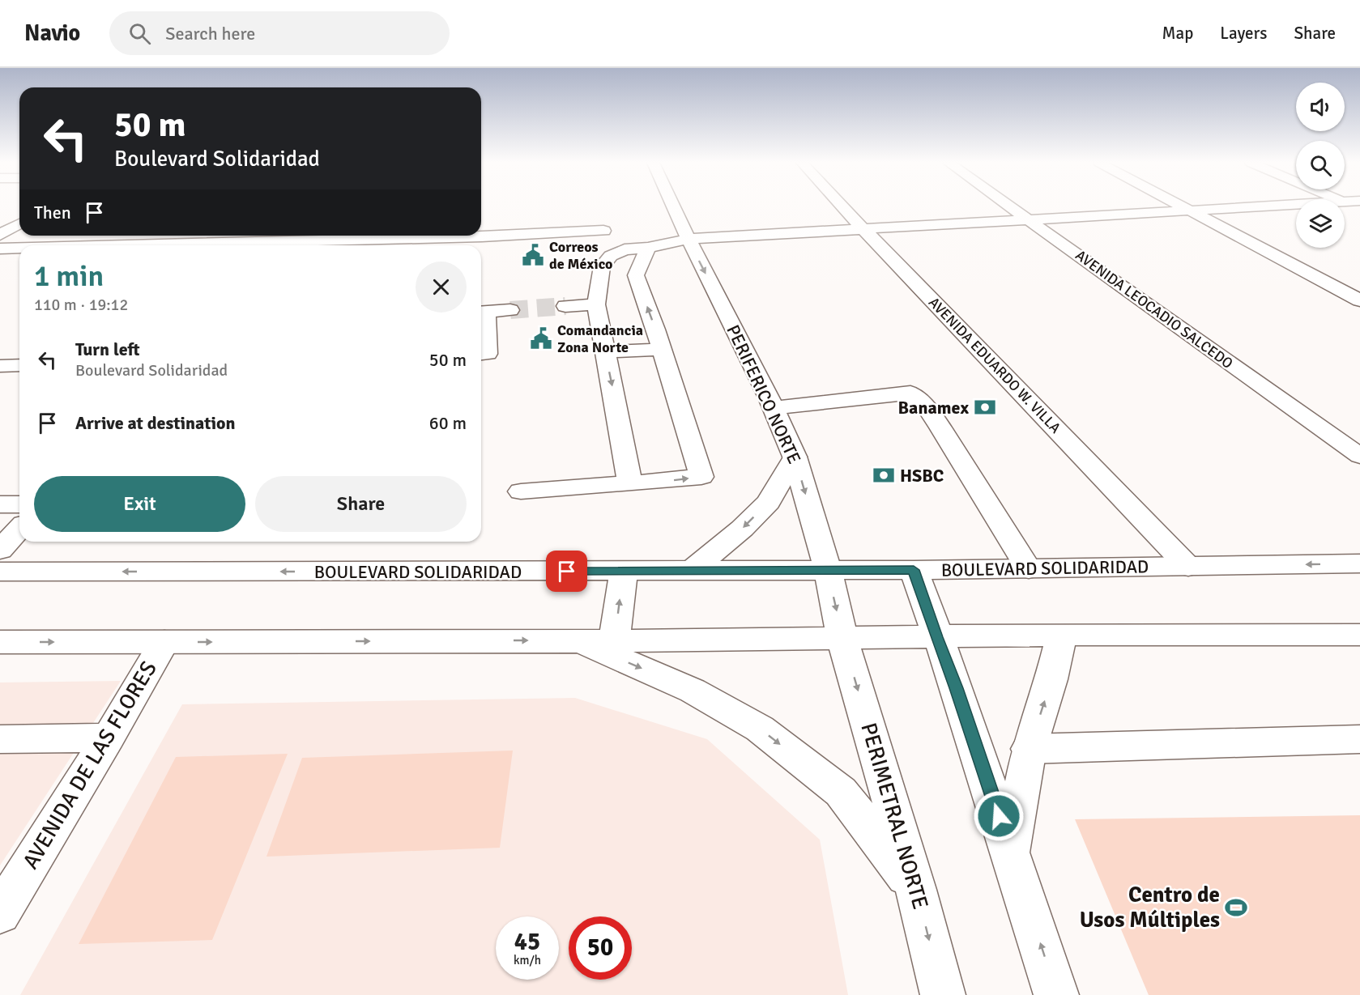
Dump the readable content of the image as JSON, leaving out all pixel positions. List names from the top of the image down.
{
  "streets": {
    "street": [
      "AVENIDA LEOCADIO SALCEDO",
      "AVENIDA EDUARDO W. VILLA",
      "PERIFERICO NORTE",
      "BOULEVARD SOLIDARIDAD",
      "AVENIDA DE LAS FLORES",
      "PERIMETRAL NORTE"
    ]
  },
  "crossings": [
    ["AVENIDA EDUARDO W. VILLA", "BOULEVARD SOLIDARIDAD"],
    ["PERIFERICO NORTE", "BOULEVARD SOLIDARIDAD"],
    ["PERIFERICO NORTE", "PERIMETRAL NORTE"]
  ],
  "places": {
    "public building": ["Correos de México", "Comandancia Zona Norte"],
    "bank": ["Banamex", "HSBC"],
    "sports": ["Centro de Usos Múltiples"]
  },
  "page": {
    "header": "Navio",
    "search": "Search here",
    "nav": ["Map", "Layers", "Share"],
    "turn": ["50 m", "Boulevard Solidaridad"],
    "then": "Then",
    "heading": ["1 min", "110 m · 19:12"],
    "list": [
      {
        "name": "Turn left",
        "note": "Boulevard Solidaridad",
        "value": "50 m"
      },
      {
        "name": "Arrive at destination",
        "value": "60 m"
      }
    ],
    "buttons": ["Exit", "Share"],
    "speed": "45 km/h",
    "limit": "50"
  }
}
